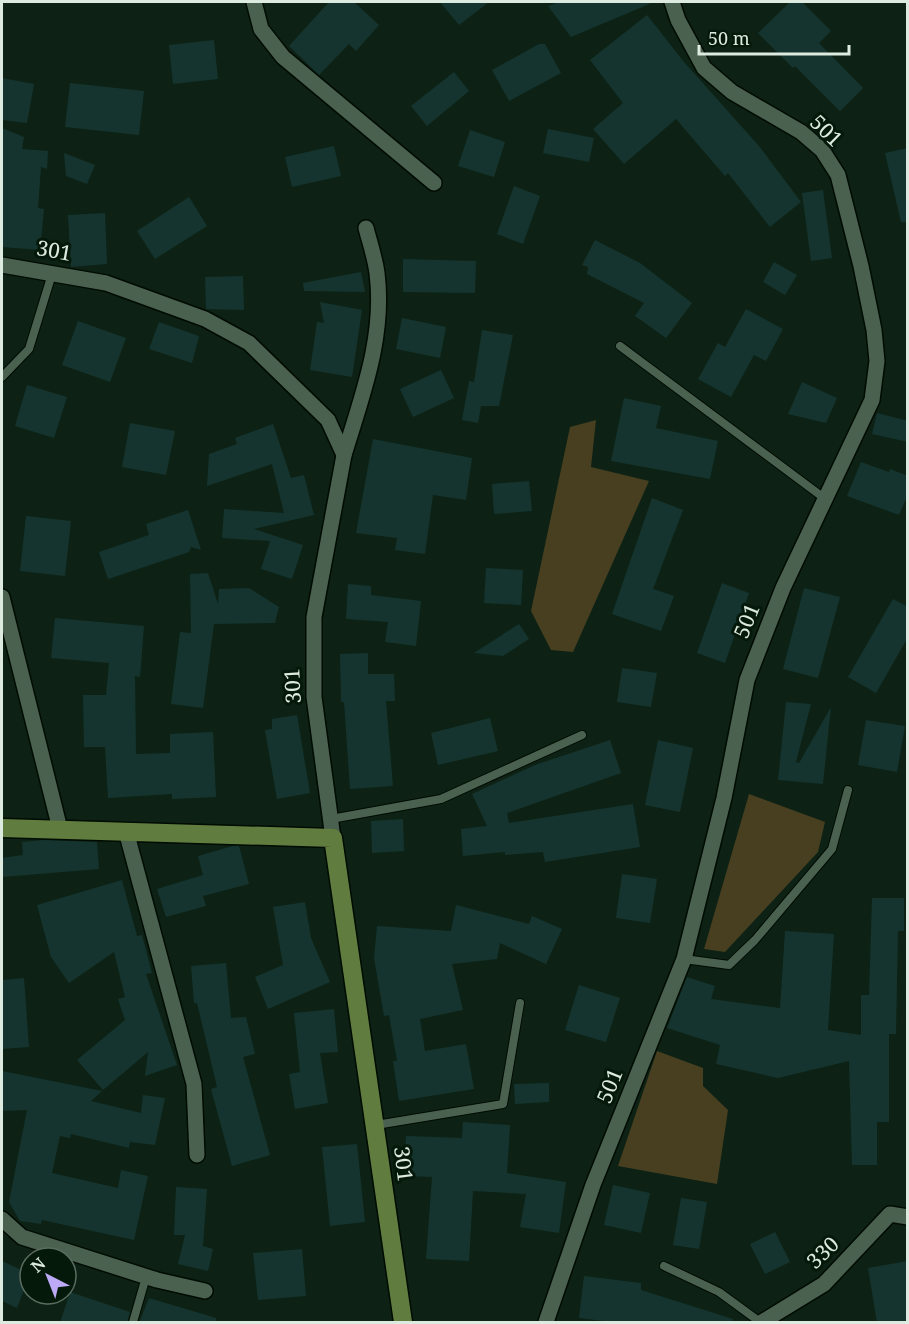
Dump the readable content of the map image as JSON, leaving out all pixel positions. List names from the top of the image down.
{
  "streets": {
    "street": ["501", "301", "330"]
  },
  "scale_bar": "50 m",
  "north": "top left"
}
